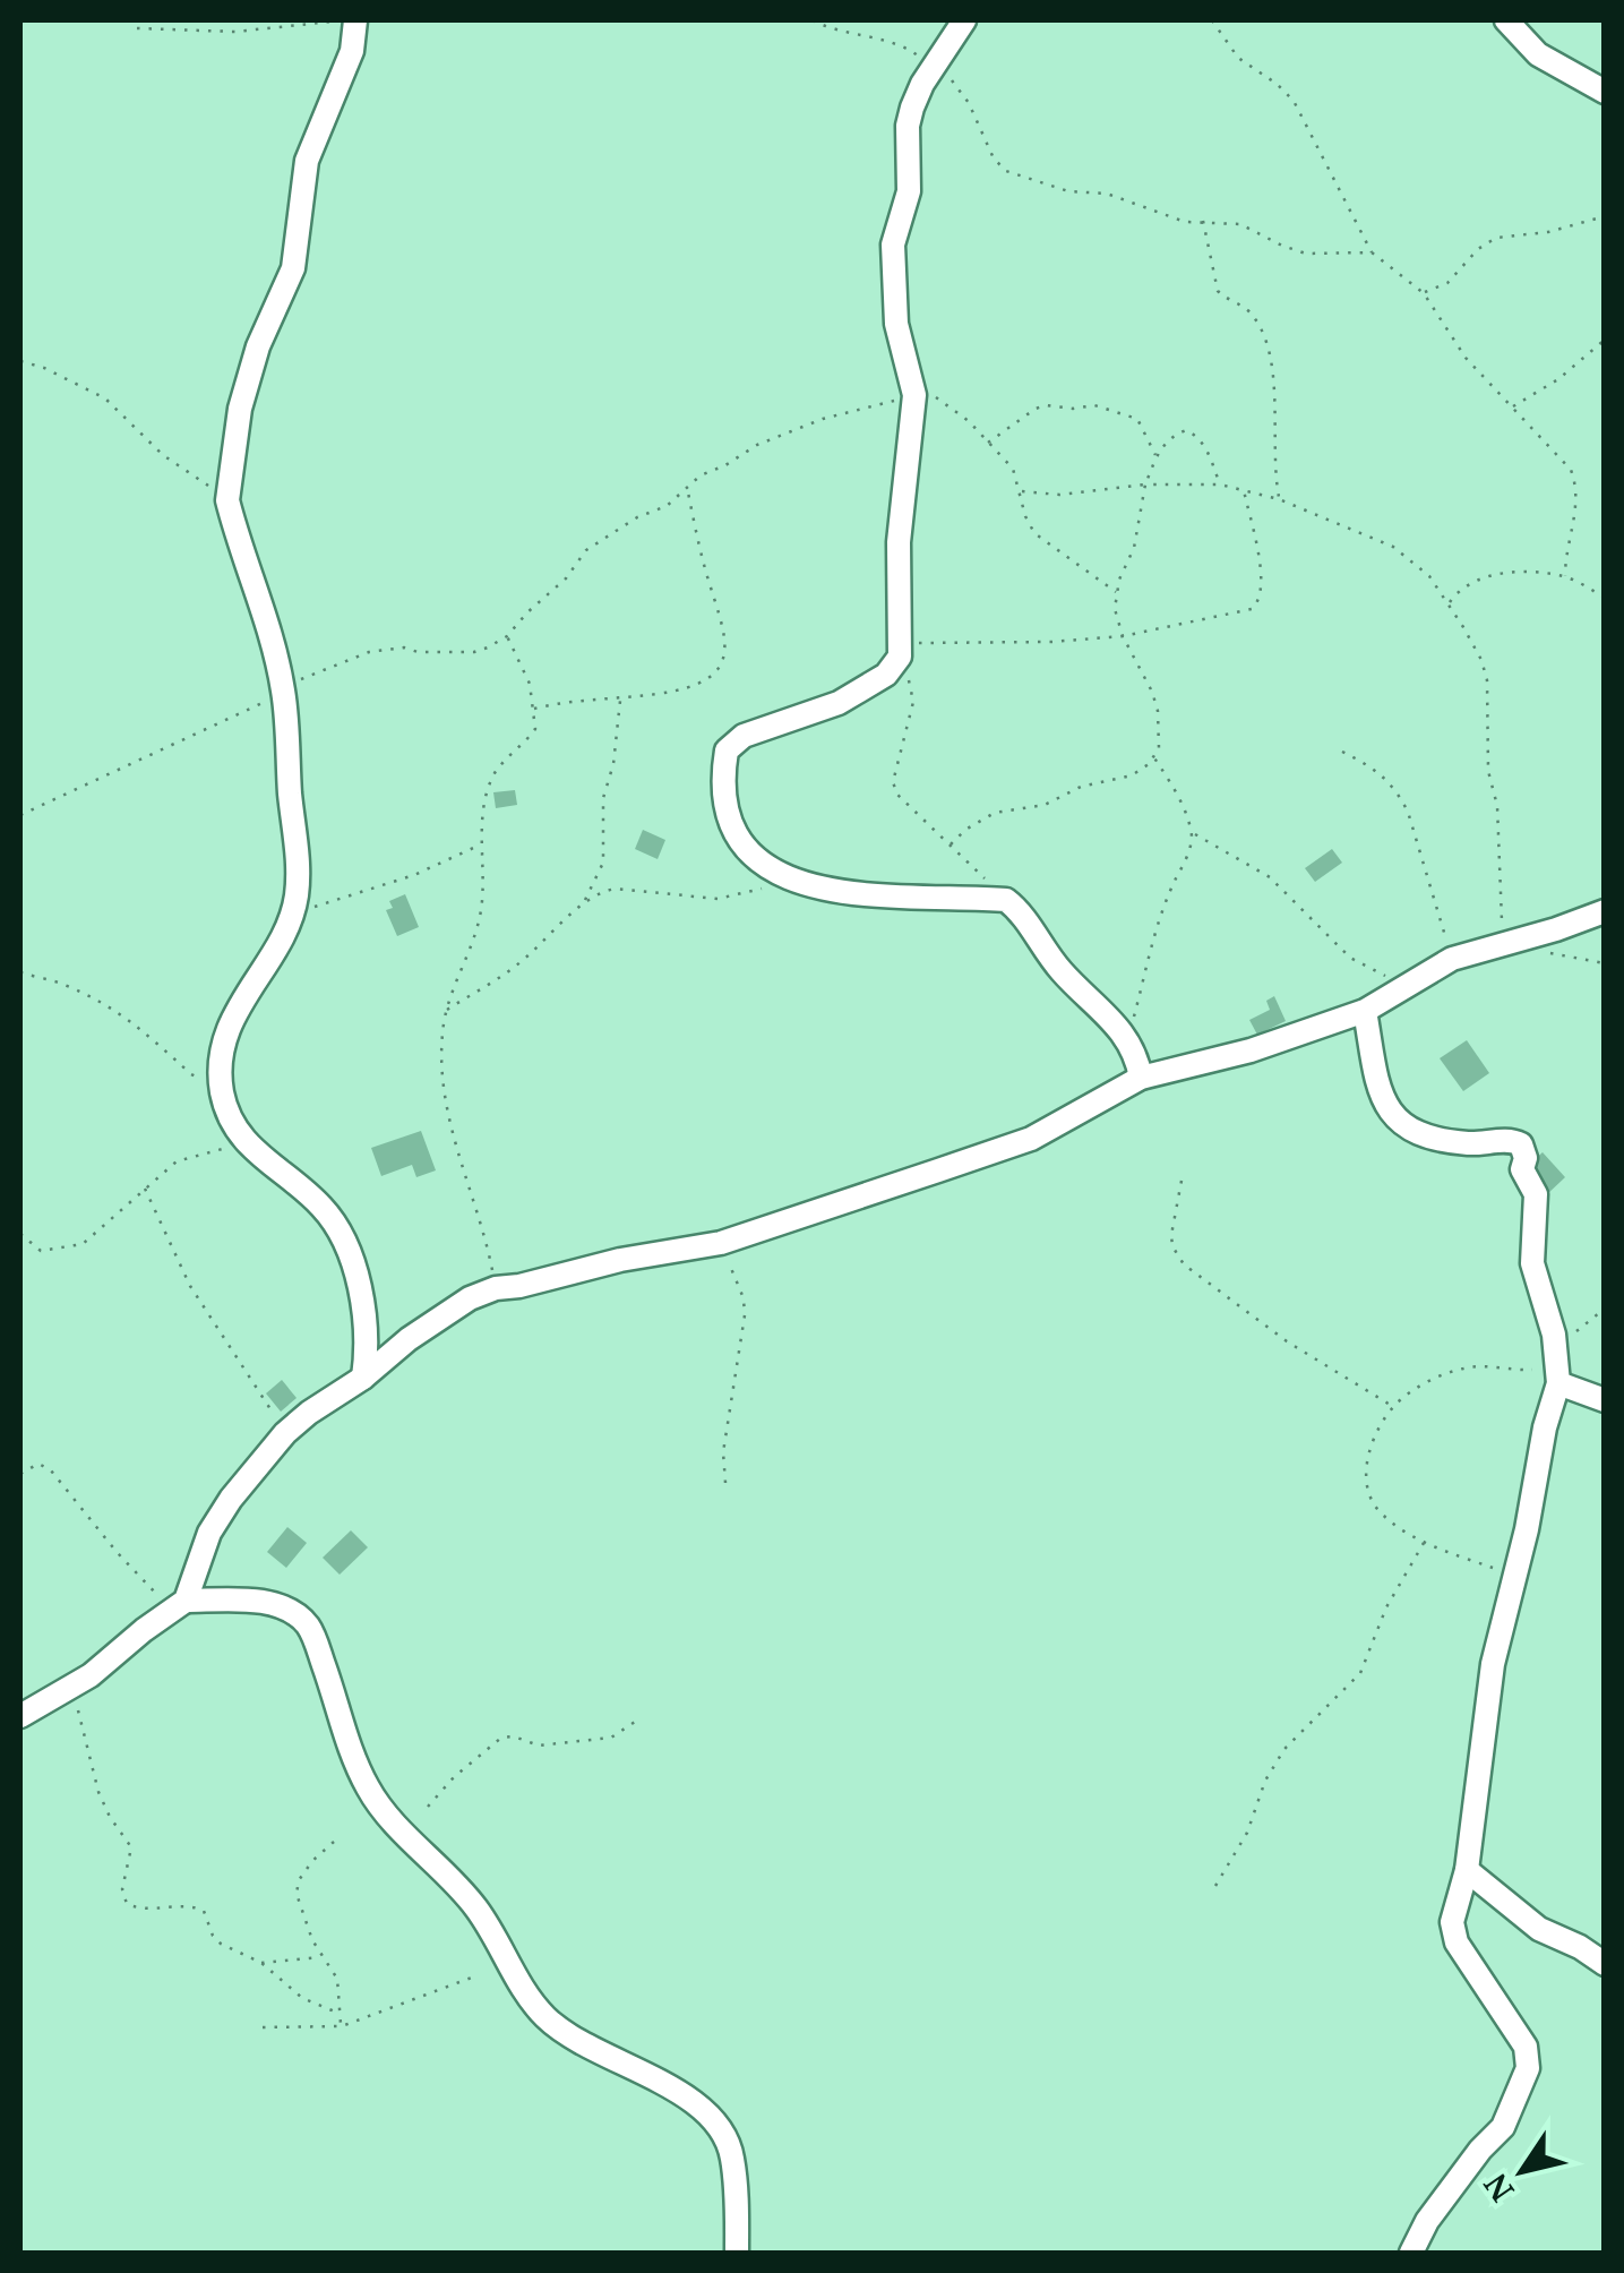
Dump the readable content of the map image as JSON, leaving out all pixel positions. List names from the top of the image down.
{
  "north": "bottom left"
}
